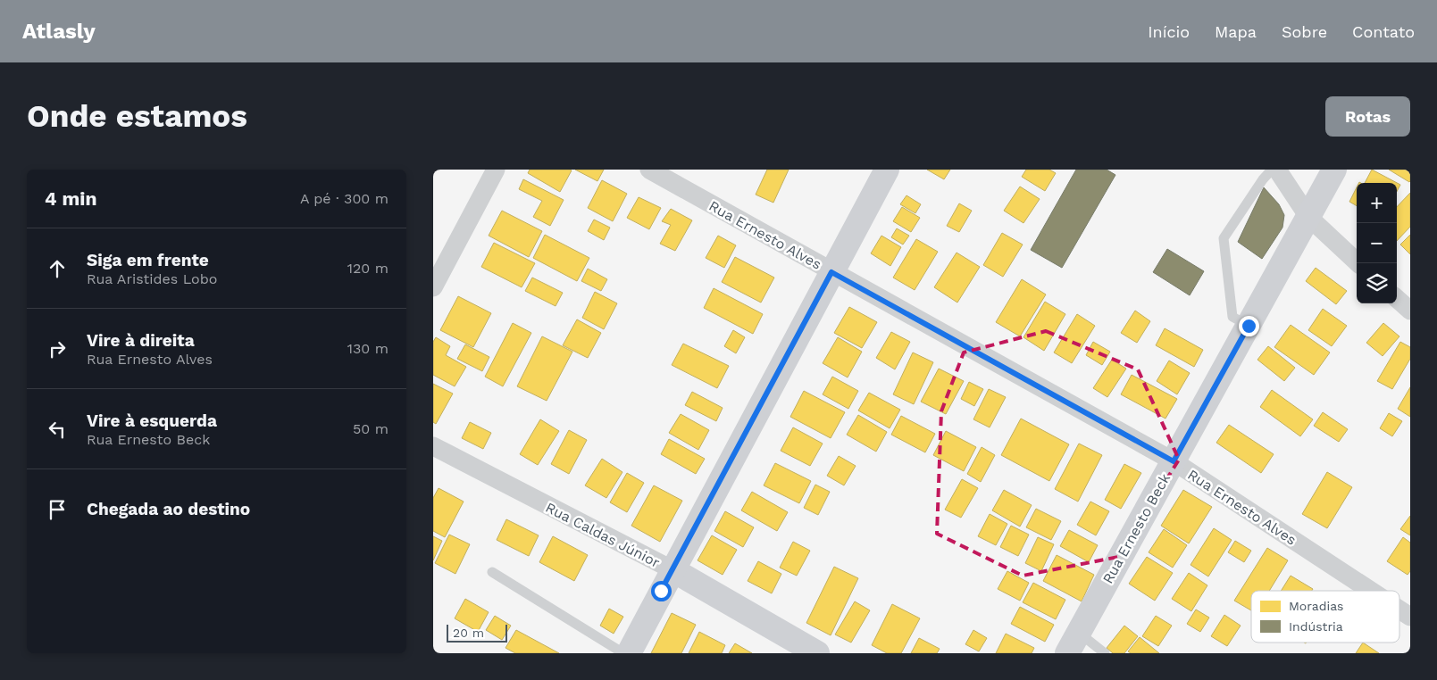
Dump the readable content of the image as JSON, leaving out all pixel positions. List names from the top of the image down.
{
  "streets": {
    "street": ["Rua Ernesto Alves", "Rua Ernesto Beck", "Rua Caldas Júnior"]
  },
  "crossings": [
    ["Rua Ernesto Alves", "Rua Ernesto Beck"]
  ],
  "legend": ["Moradias", "Indústria"],
  "scale_bar": "20 m",
  "page": {
    "header": "Atlasly",
    "nav": [
      "Início",
      "Mapa",
      "Sobre",
      "Contato"
    ],
    "buttons": "Rotas",
    "title": "Onde estamos",
    "heading": ["4 min", "A pé · 300 m"],
    "map_buttons": ["+", "−"],
    "list": [
      ["Siga em frente", "Rua Aristides Lobo", "120 m"],
      ["Vire à direita", "Rua Ernesto Alves", "130 m"],
      ["Vire à esquerda", "Rua Ernesto Beck", "50 m"],
      "Chegada ao destino"
    ],
    "scale": "20 m"
  }
}
